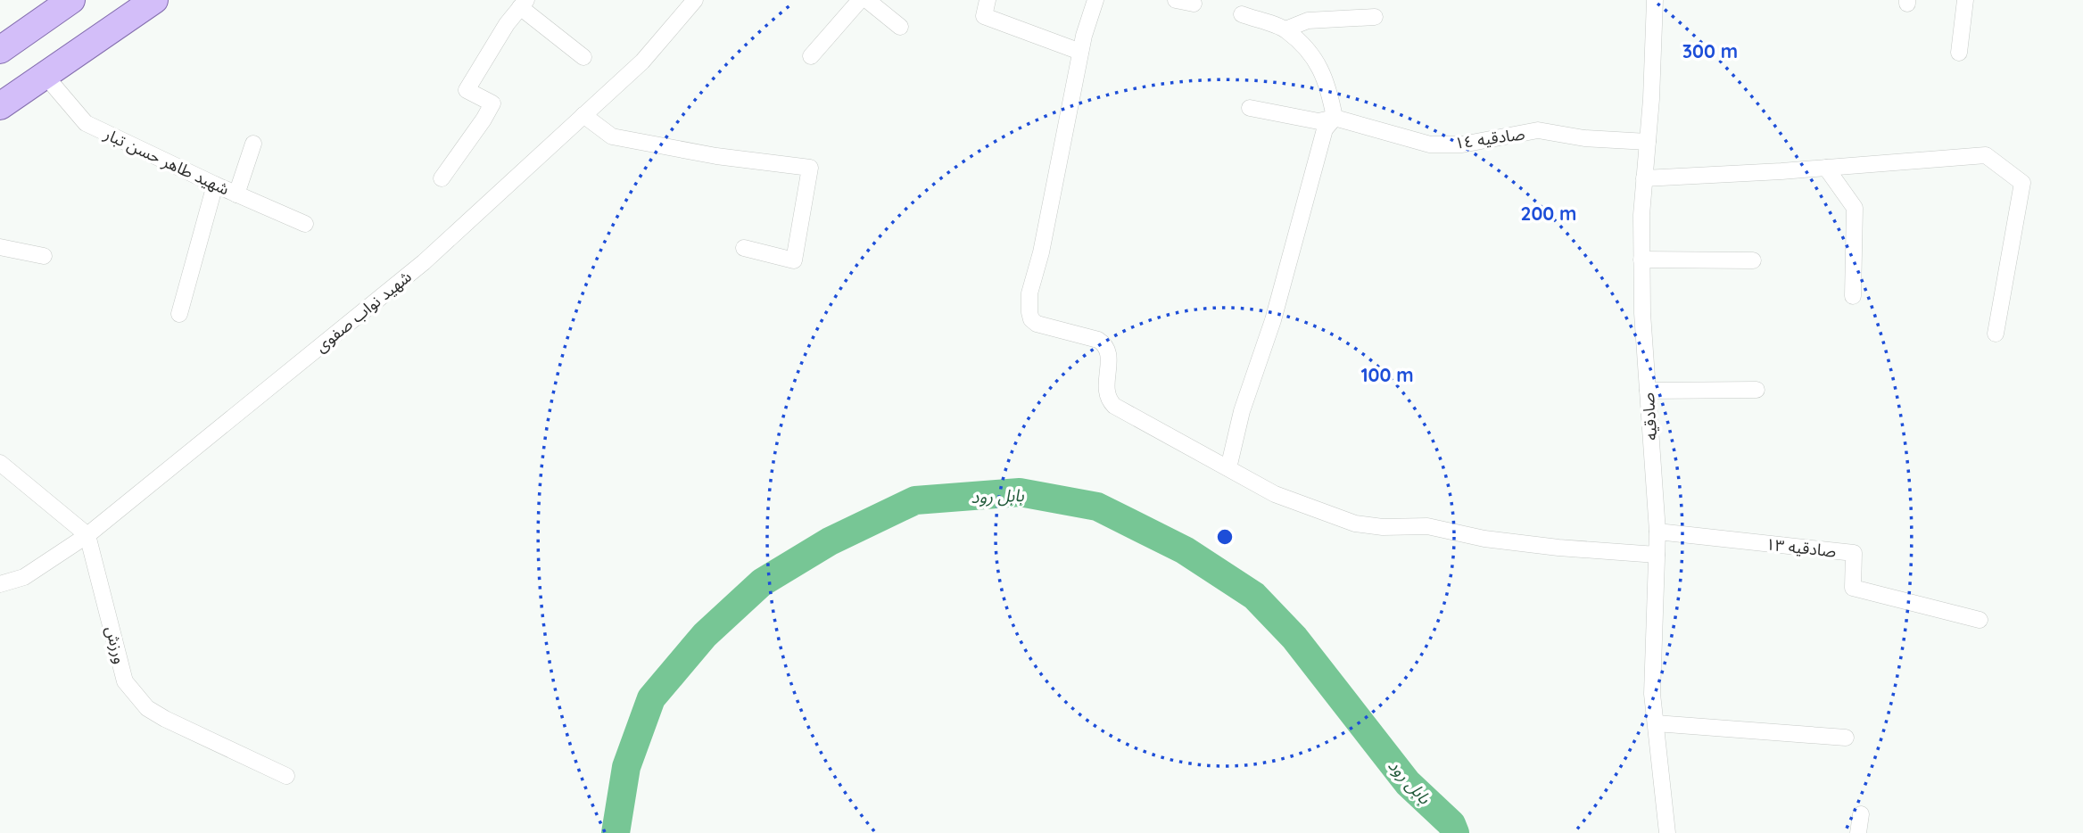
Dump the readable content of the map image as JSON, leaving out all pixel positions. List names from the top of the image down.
{
  "streets": {
    "street": [
      "صادقيه ١٤",
      "شهید طاهر حسن تبار",
      "شهید نواب صفوی",
      "صادقیه",
      "صادقیه ۱۳",
      "ورزش"
    ]
  },
  "crossings": [
    ["صادقيه ١٤", "صادقیه"],
    ["شهید نواب صفوی", "ورزش"],
    ["صادقیه", "صادقیه ۱۳"]
  ],
  "water": ["بابل رود"],
  "rings": ["300 m", "200 m", "100 m"]
}
